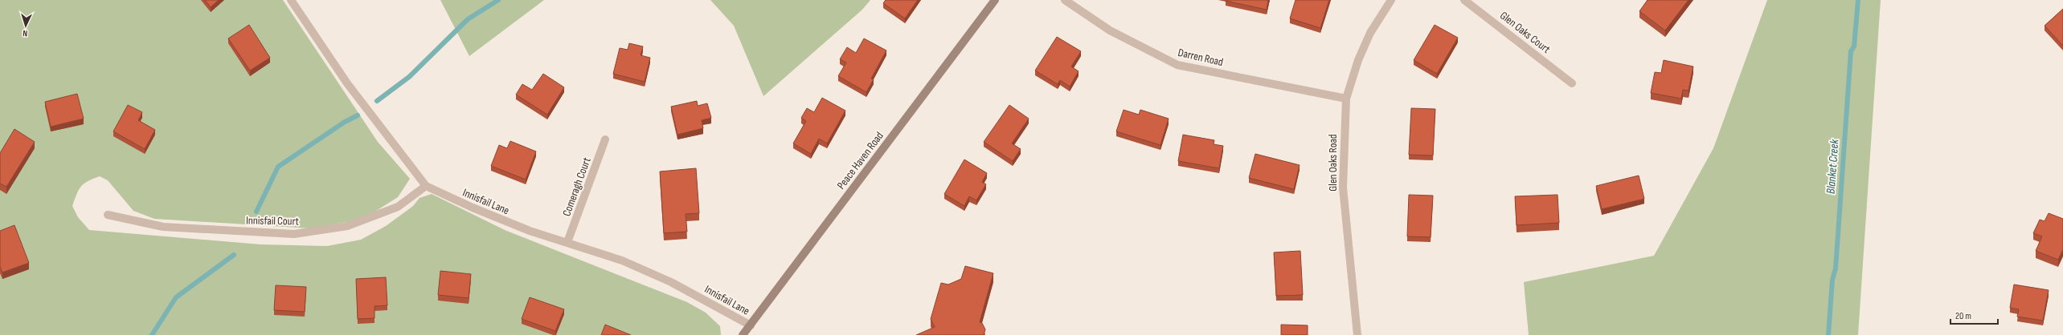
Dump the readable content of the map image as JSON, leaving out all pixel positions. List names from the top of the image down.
{
  "streets": {
    "main road": ["Peace Haven Road"],
    "street": [
      "Glen Oaks Court",
      "Darren Road",
      "Glen Oaks Road",
      "Comeragh Court",
      "Innisfail Lane",
      "Innisfail Court"
    ]
  },
  "crossings": [
    ["Darren Road", "Glen Oaks Road"],
    ["Peace Haven Road", "Innisfail Lane"],
    ["Comeragh Court", "Innisfail Lane"],
    ["Innisfail Lane", "Innisfail Court"]
  ],
  "water": ["Blanket Creek"],
  "scale_bar": "20 m",
  "north": "bottom"
}
